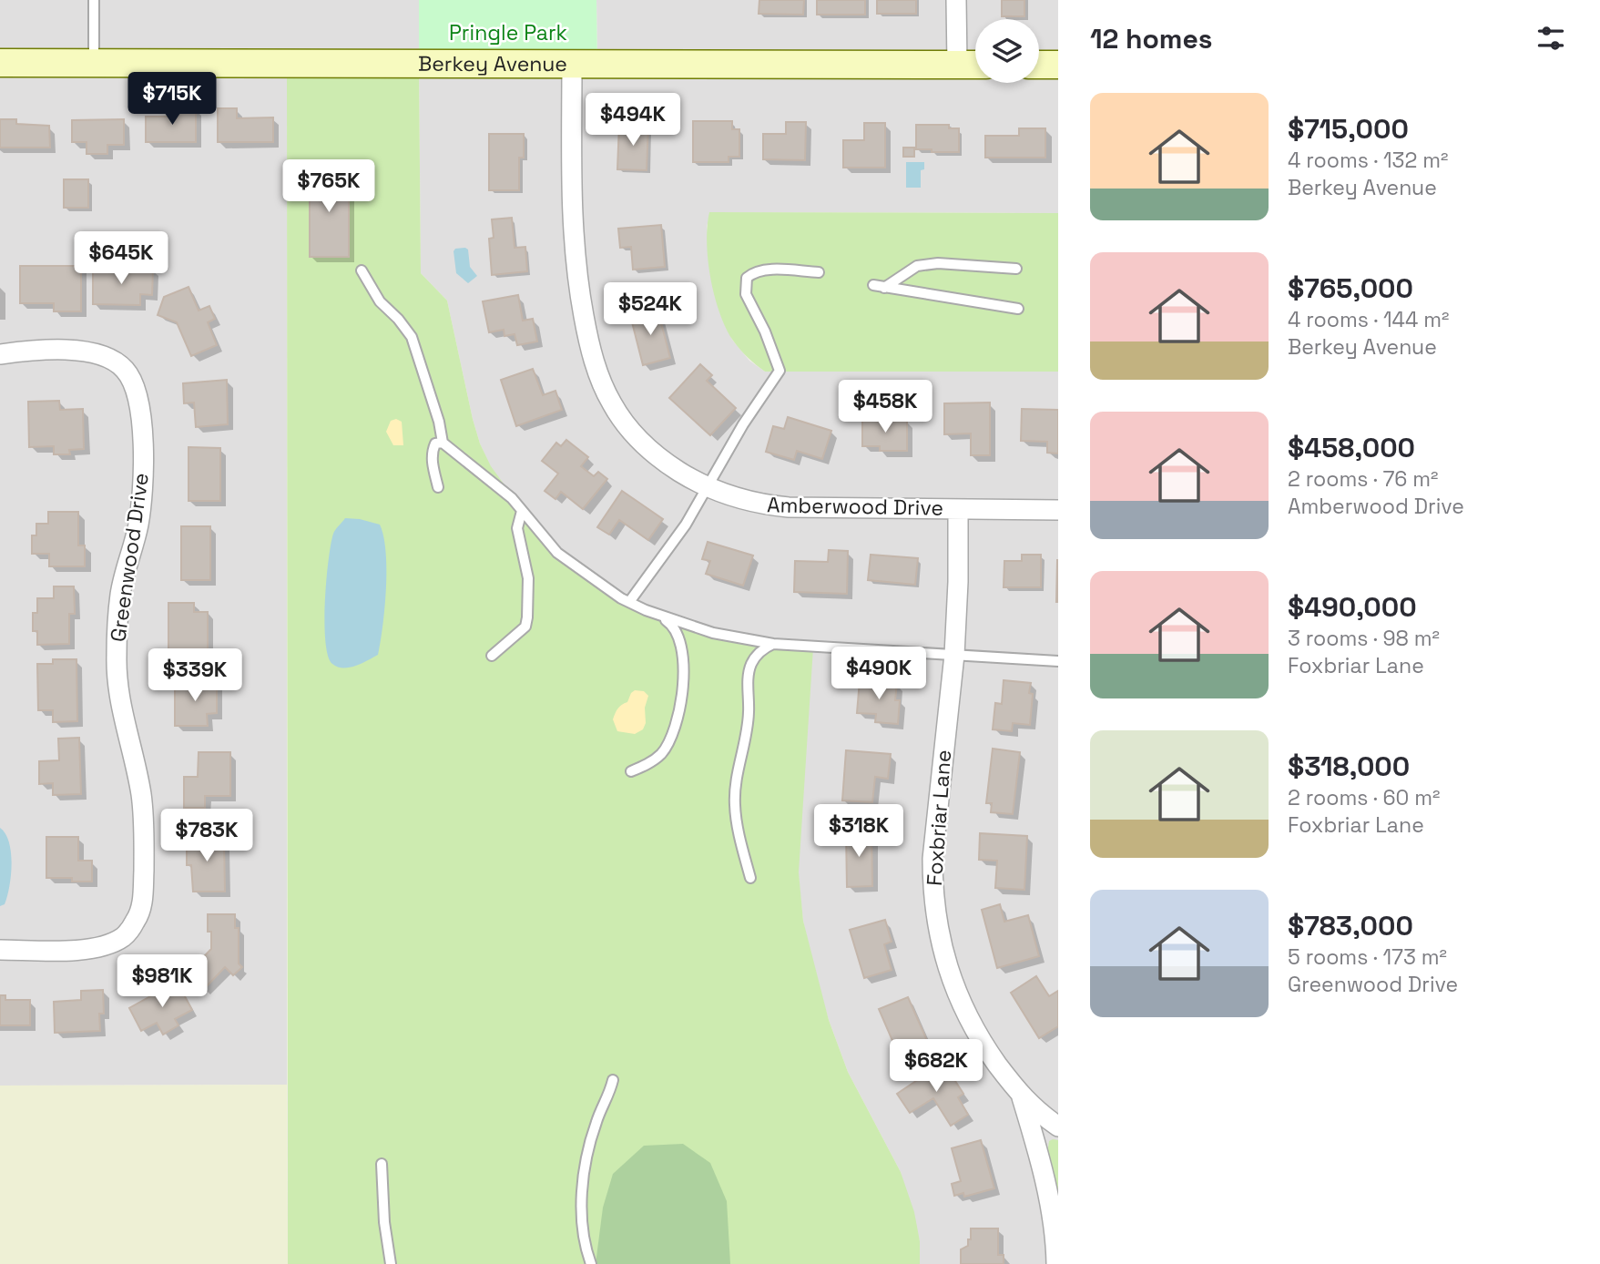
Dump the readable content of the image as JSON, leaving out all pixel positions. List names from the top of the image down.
{
  "streets": {
    "street": [
      "Berkey Avenue",
      "Amberwood Drive",
      "Greenwood Drive",
      "Foxbriar Lane"
    ]
  },
  "crossings": [
    ["Berkey Avenue", "Amberwood Drive"],
    ["Amberwood Drive", "Foxbriar Lane"]
  ],
  "parks": ["Pringle Park"],
  "page": {
    "heading": "12 homes",
    "price": [
      "$715K",
      "$494K",
      "$765K",
      "$645K",
      "$524K",
      "$458K",
      "$490K",
      "$339K",
      "$318K",
      "$783K",
      "$981K",
      "$682K"
    ],
    "list": [
      {
        "name": "$715,000",
        "note": "4 rooms · 132 m² · Berkey Avenue"
      },
      {
        "name": "$765,000",
        "note": "4 rooms · 144 m² · Berkey Avenue"
      },
      {
        "name": "$458,000",
        "note": "2 rooms · 76 m² · Amberwood Drive"
      },
      {
        "name": "$490,000",
        "note": "3 rooms · 98 m² · Foxbriar Lane"
      },
      {
        "name": "$318,000",
        "note": "2 rooms · 60 m² · Foxbriar Lane"
      },
      {
        "name": "$783,000",
        "note": "5 rooms · 173 m² · Greenwood Drive"
      }
    ]
  }
}
